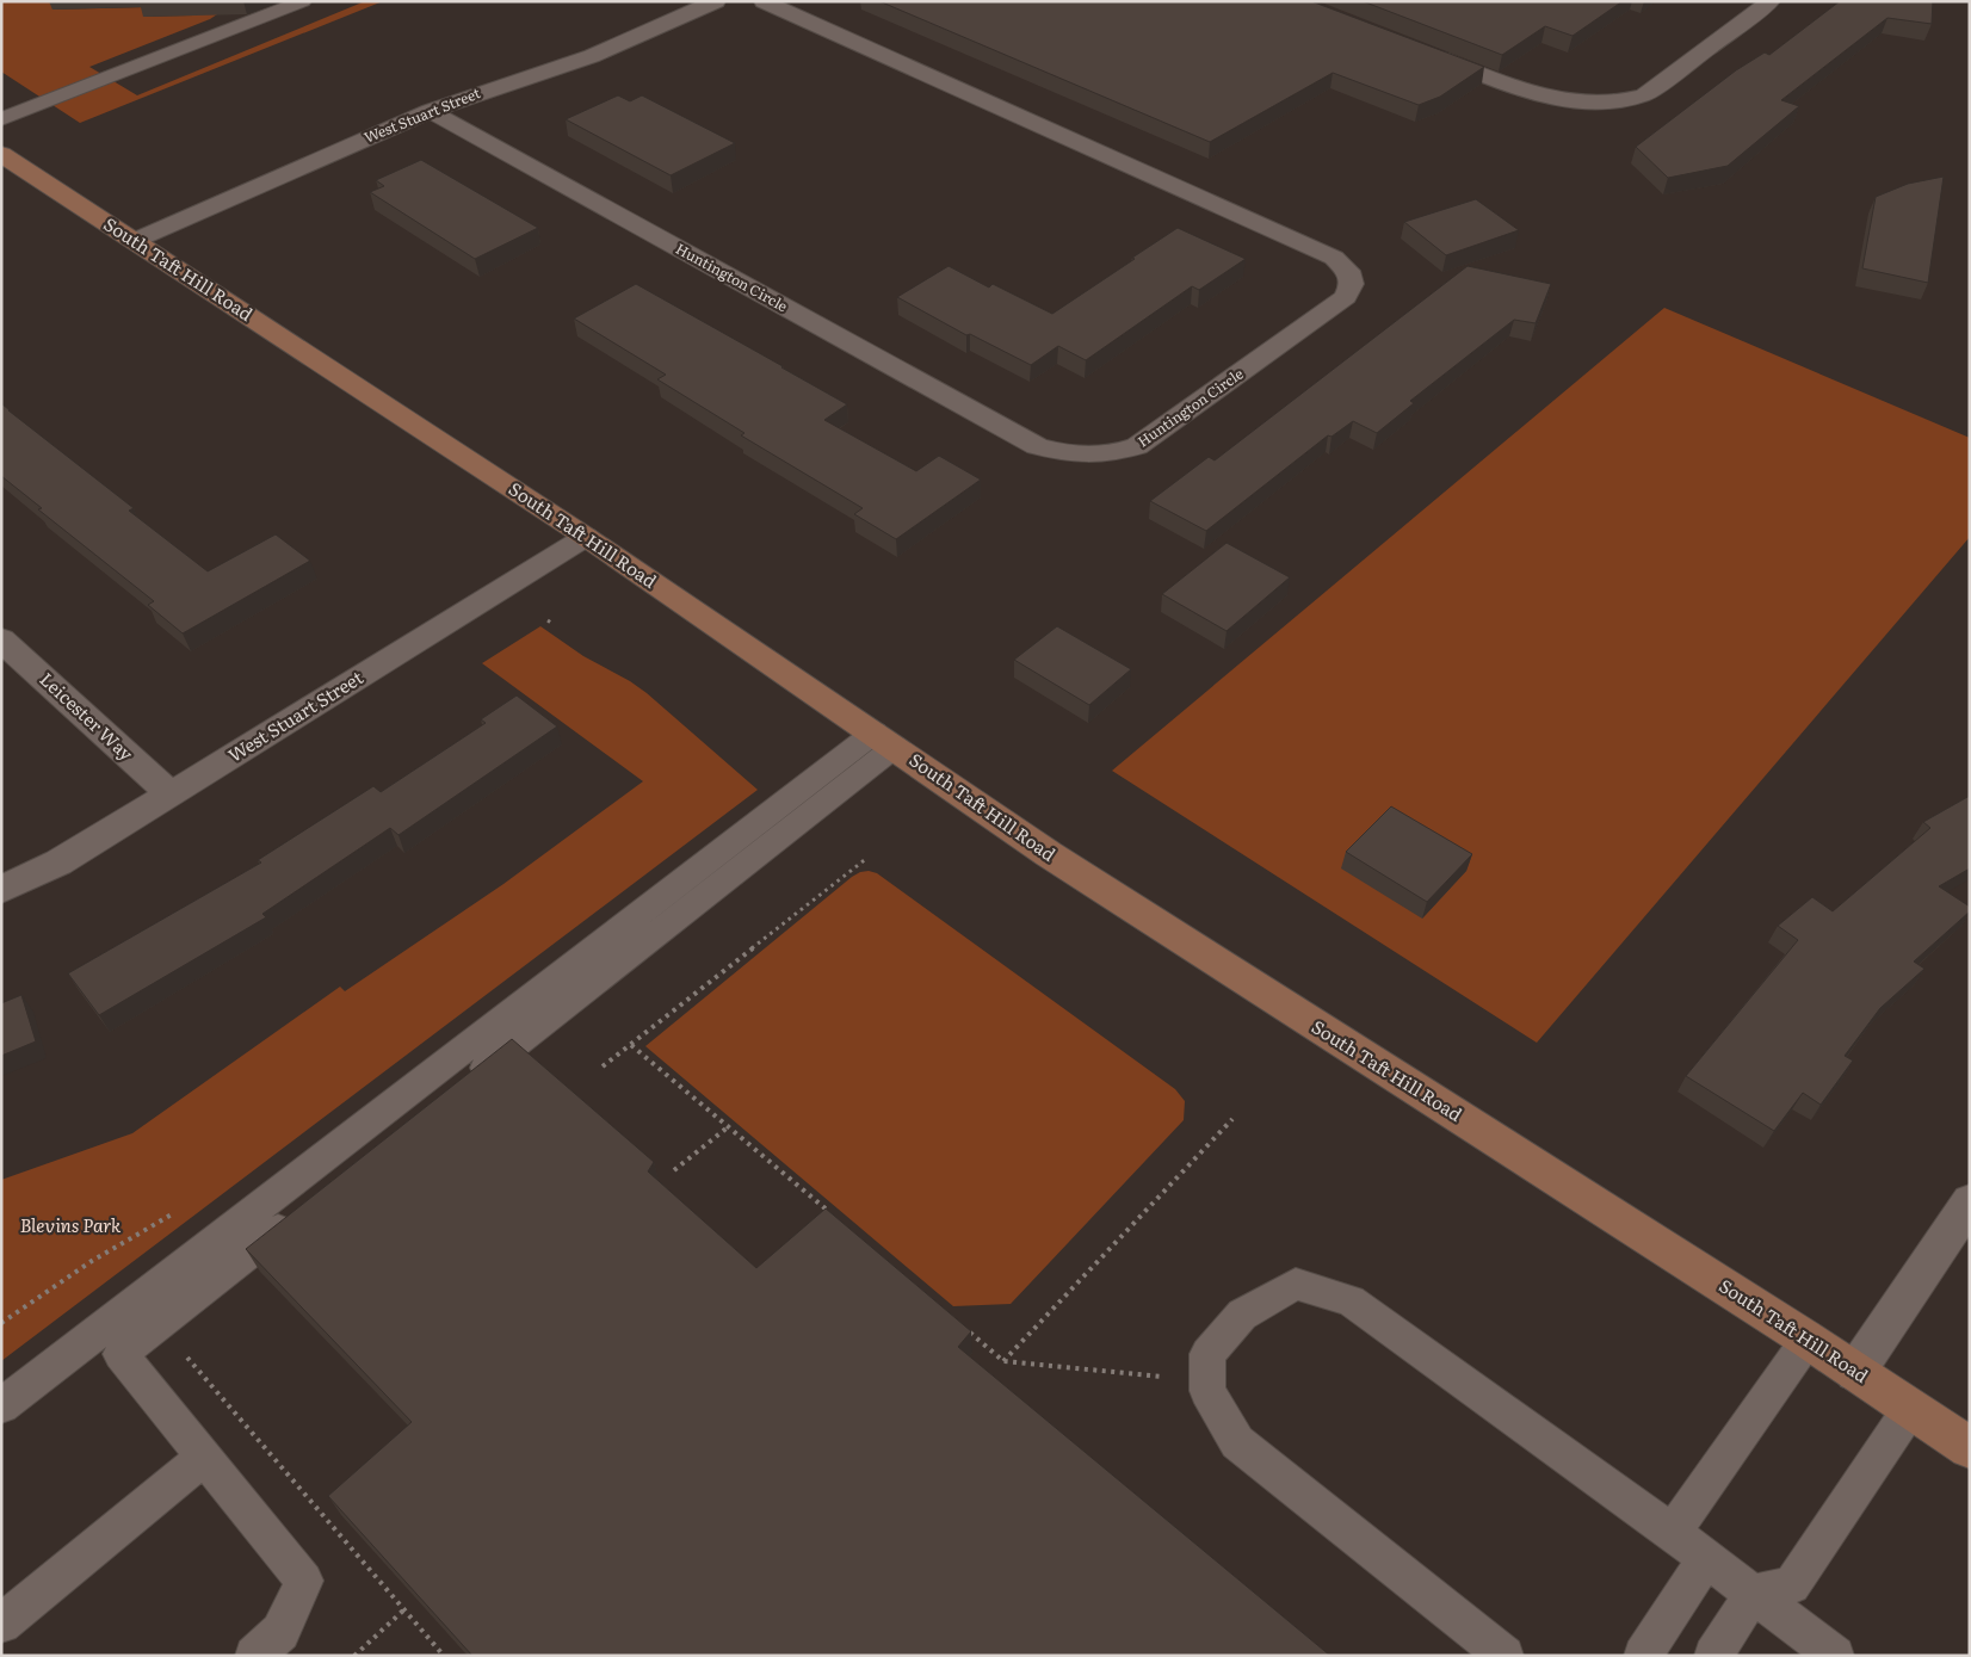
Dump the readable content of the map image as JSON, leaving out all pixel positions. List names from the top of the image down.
{
  "streets": {
    "main road": ["South Taft Hill Road"],
    "street": ["West Stuart Street", "Huntington Circle", "Leicester Way"]
  },
  "crossings": [
    ["West Stuart Street", "South Taft Hill Road"],
    ["West Stuart Street", "Huntington Circle"],
    ["West Stuart Street", "Leicester Way"]
  ],
  "parks": ["Blevins Park"]
}
